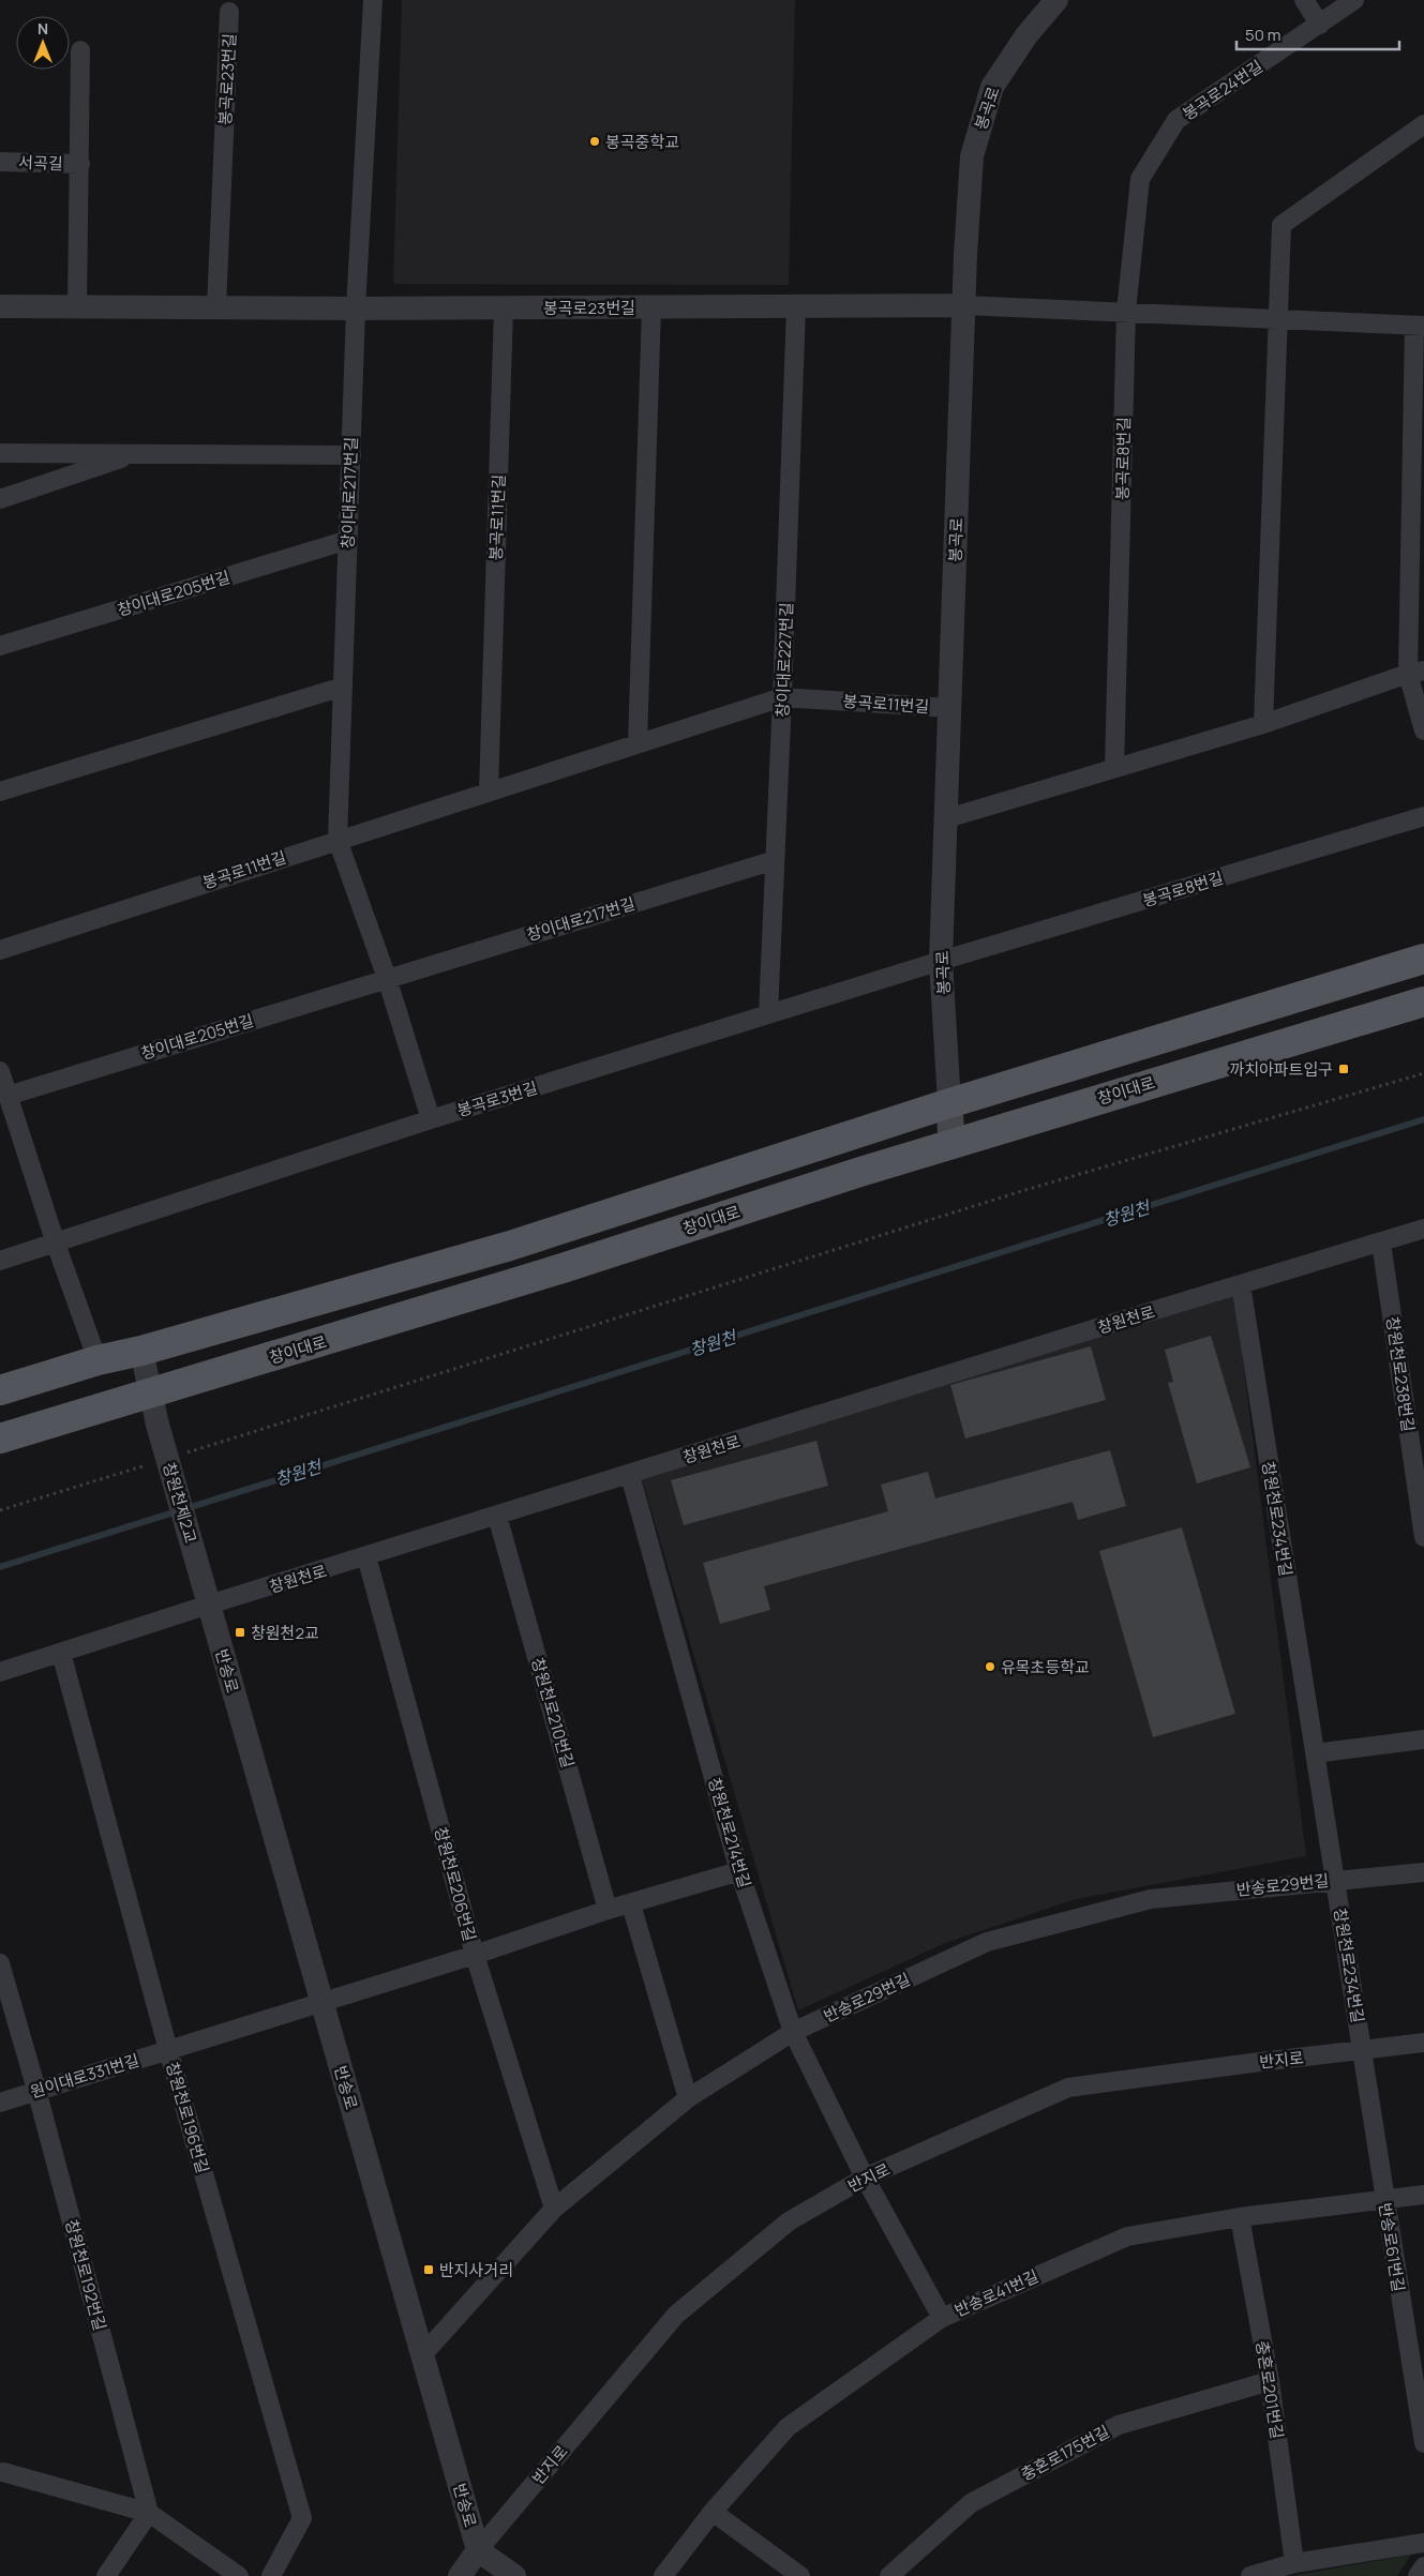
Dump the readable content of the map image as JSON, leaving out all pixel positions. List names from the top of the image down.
{
  "streets": {
    "main road": ["창이대로"],
    "street": [
      "봉곡로23번길",
      "봉곡로24번길",
      "봉곡로",
      "서곡길",
      "봉곡로8번길",
      "창이대로217번길",
      "봉곡로11번길",
      "창이대로205번길",
      "창이대로227번길",
      "봉곡로3번길",
      "창원천로",
      "창원천로238번길",
      "창원천제2교",
      "창원천로234번길",
      "반송로",
      "창원천로210번길",
      "창원천로214번길",
      "창원천로206번길",
      "반송로29번길",
      "반지로",
      "원이대로331번길",
      "창원천로196번길",
      "반송로61번길",
      "창원천로192번길",
      "반송로41번길",
      "충혼로201번길",
      "충혼로175번길"
    ]
  },
  "crossings": [
    ["봉곡로23번길", "봉곡로"],
    ["봉곡로23번길", "창이대로217번길"],
    ["봉곡로23번길", "봉곡로11번길"],
    ["봉곡로23번길", "창이대로227번길"],
    ["봉곡로24번길", "봉곡로8번길"],
    ["봉곡로", "봉곡로8번길"],
    ["봉곡로", "봉곡로11번길"],
    ["봉곡로", "봉곡로3번길"],
    ["봉곡로8번길", "봉곡로3번길"],
    ["창이대로217번길", "봉곡로11번길"],
    ["창이대로217번길", "창이대로205번길"],
    ["창이대로217번길", "창이대로227번길"],
    ["창이대로217번길", "봉곡로3번길"],
    ["봉곡로11번길", "창이대로227번길"],
    ["창이대로227번길", "봉곡로3번길"],
    ["창이대로", "창원천제2교"],
    ["창원천로", "창원천로238번길"],
    ["창원천로", "창원천제2교"],
    ["창원천로", "창원천로234번길"],
    ["창원천로", "반송로"],
    ["창원천로", "창원천로210번길"],
    ["창원천로", "창원천로214번길"],
    ["창원천로", "창원천로206번길"],
    ["창원천로", "창원천로196번길"],
    ["창원천제2교", "반송로"],
    ["창원천로234번길", "반송로29번길"],
    ["창원천로234번길", "반지로"],
    ["창원천로234번길", "반송로61번길"],
    ["반송로", "반송로29번길"],
    ["반송로", "반지로"],
    ["반송로", "원이대로331번길"],
    ["창원천로210번길", "원이대로331번길"],
    ["창원천로214번길", "반송로29번길"],
    ["창원천로214번길", "반지로"],
    ["창원천로214번길", "원이대로331번길"],
    ["창원천로214번길", "반송로41번길"],
    ["창원천로206번길", "반송로29번길"],
    ["창원천로206번길", "원이대로331번길"],
    ["반지로", "반송로61번길"],
    ["원이대로331번길", "창원천로196번길"],
    ["원이대로331번길", "창원천로192번길"],
    ["반송로61번길", "반송로41번길"],
    ["반송로41번길", "충혼로201번길"],
    ["충혼로201번길", "충혼로175번길"]
  ],
  "water": ["창원천"],
  "places": {
    "other": ["봉곡중학교", "유목초등학교"],
    "transit": ["까치아파트입구", "창원천2교", "반지사거리"]
  },
  "scale_bar": "50 m",
  "north": "top"
}
